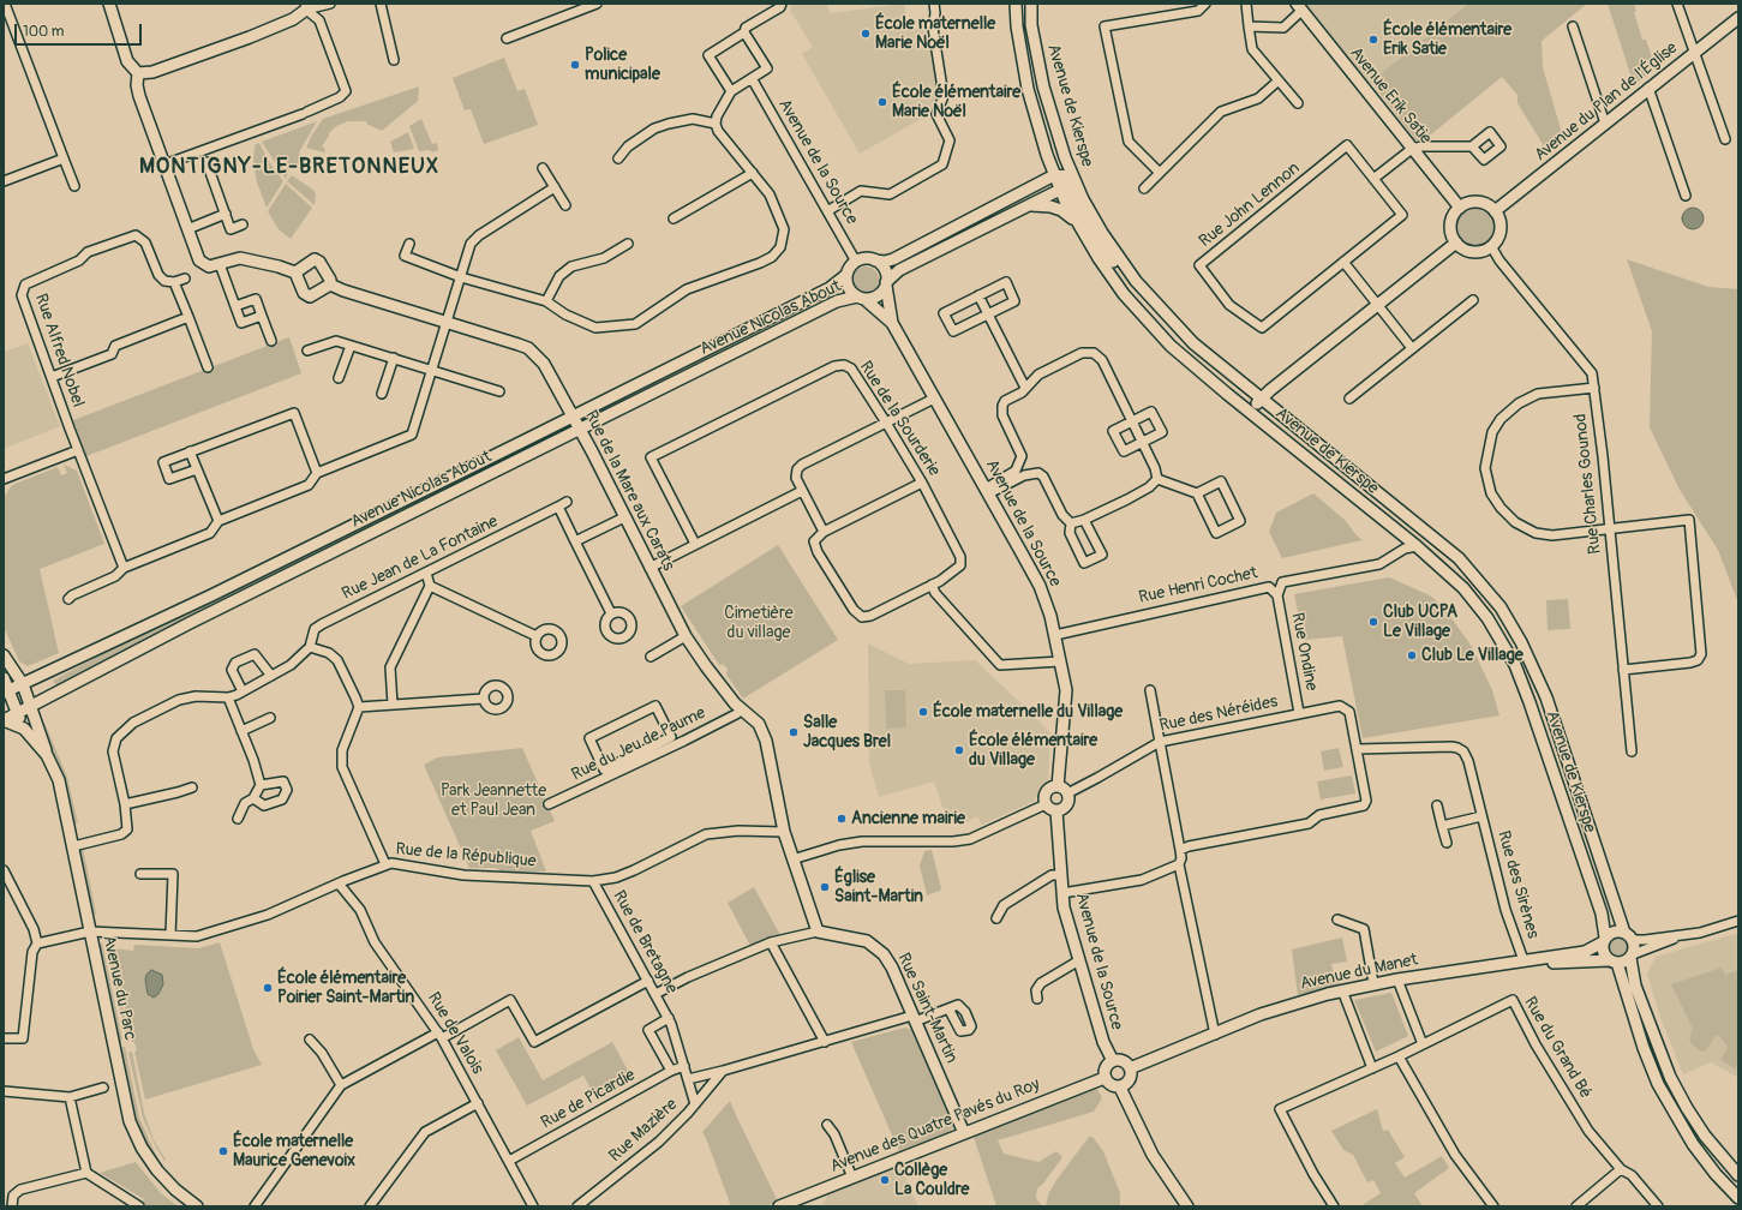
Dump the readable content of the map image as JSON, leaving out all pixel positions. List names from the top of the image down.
{
  "streets": {
    "street": [
      "Avenue Erik Satie",
      "Avenue du Plan de l'Église",
      "Avenue de Kierspe",
      "Avenue de la Source",
      "Rue John Lennon",
      "Avenue Nicolas About",
      "Rue Alfred Nobel",
      "Rue de la Sourderie",
      "Rue Charles Gounod",
      "Rue de la Mare aux Carats",
      "Rue Jean de La Fontaine",
      "Rue Henri Cochet",
      "Rue Ondine",
      "Rue des Néréides",
      "Rue du Jeu de Paume",
      "Rue de la République",
      "Rue des Sirènes",
      "Rue de Bretagne",
      "Avenue du Manet",
      "Avenue du Parc",
      "Rue Saint-Martin",
      "Rue de Valois",
      "Rue du Grand Bé",
      "Rue de Picardie",
      "Avenue des Quatre Pavés du Roy",
      "Rue Mazière"
    ]
  },
  "crossings": [
    ["Avenue Erik Satie", "Avenue du Plan de l'Église"],
    ["Avenue Erik Satie", "Rue Charles Gounod"],
    ["Avenue du Plan de l'Église", "Rue Charles Gounod"],
    ["Avenue de Kierspe", "Avenue Nicolas About"],
    ["Avenue de Kierspe", "Rue Henri Cochet"],
    ["Avenue de Kierspe", "Avenue du Manet"],
    ["Avenue de la Source", "Avenue Nicolas About"],
    ["Avenue de la Source", "Rue Henri Cochet"],
    ["Avenue de la Source", "Rue des Néréides"],
    ["Avenue de la Source", "Avenue du Manet"],
    ["Avenue de la Source", "Avenue des Quatre Pavés du Roy"],
    ["Avenue Nicolas About", "Rue de la Mare aux Carats"],
    ["Avenue Nicolas About", "Avenue du Parc"],
    ["Rue de la Mare aux Carats", "Rue du Jeu de Paume"],
    ["Rue de la Mare aux Carats", "Rue de la République"],
    ["Rue de la Mare aux Carats", "Rue Saint-Martin"],
    ["Rue Henri Cochet", "Rue Ondine"],
    ["Rue Ondine", "Rue des Néréides"],
    ["Rue des Néréides", "Rue des Sirènes"],
    ["Rue de la République", "Rue de Bretagne"],
    ["Rue de la République", "Avenue du Parc"],
    ["Rue de la République", "Rue de Valois"],
    ["Rue des Sirènes", "Avenue du Manet"],
    ["Rue de Bretagne", "Rue de Picardie"],
    ["Rue de Bretagne", "Rue Mazière"],
    ["Avenue du Manet", "Avenue des Quatre Pavés du Roy"],
    ["Rue Saint-Martin", "Avenue des Quatre Pavés du Roy"],
    ["Rue de Valois", "Rue de Picardie"]
  ],
  "districts": ["MONTIGNY-LE-BRETONNEUX"],
  "parks": ["Cimetière du village", "Park Jeannette et Paul Jean"],
  "places": [
    "École maternelle Marie Noël",
    "École élémentaire Erik Satie",
    "Police municipale",
    "École élémentaire Marie Noël",
    "Club UCPA Le Village",
    "Club Le Village",
    "École maternelle du Village",
    "Salle Jacques Brel",
    "École élémentaire du Village",
    "Ancienne mairie",
    "Église Saint-Martin",
    "École élémentaire Poirier Saint-Martin",
    "École maternelle Maurice Genevoix",
    "Collège La Couldre"
  ],
  "scale_bar": "100 m"
}
